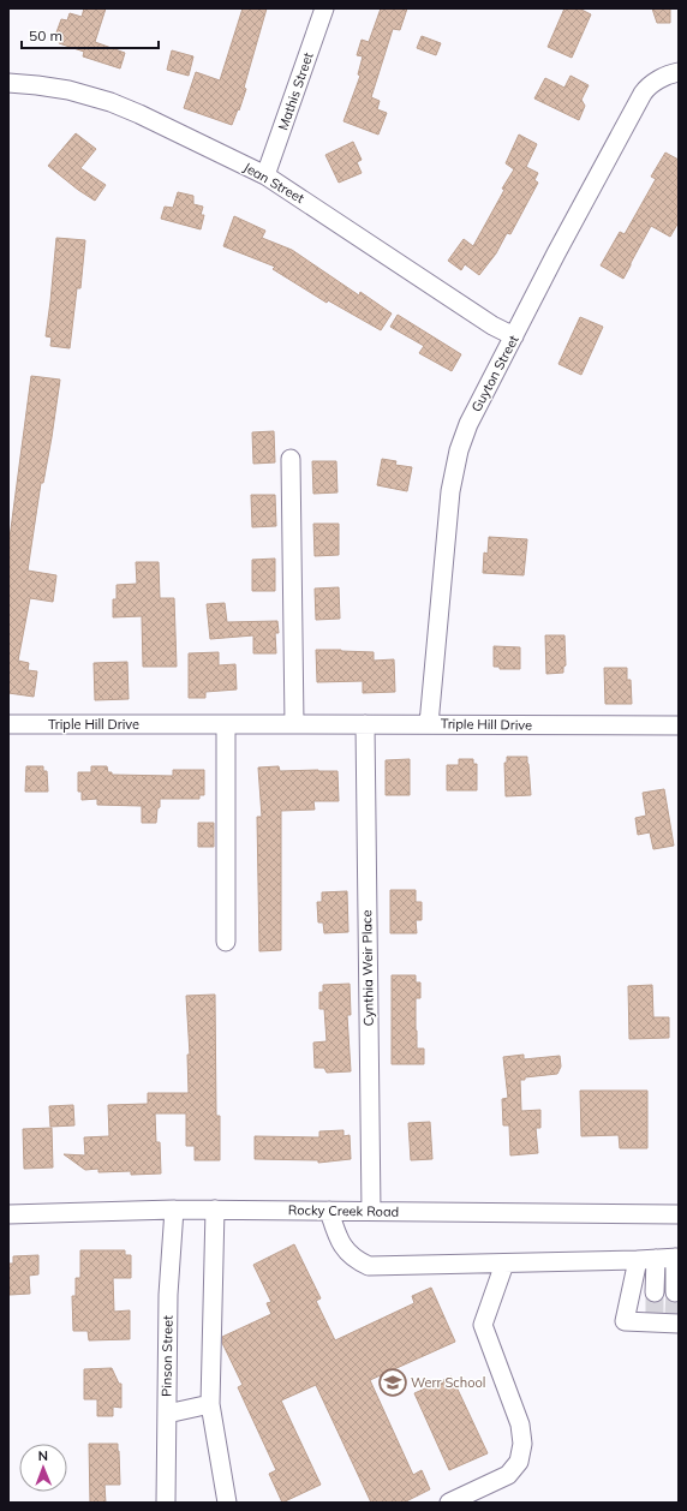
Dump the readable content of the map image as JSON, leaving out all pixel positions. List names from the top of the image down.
{
  "streets": {
    "street": [
      "Mathis Street",
      "Jean Street",
      "Guyton Street",
      "Triple Hill Drive",
      "Cynthia Weir Place",
      "Rocky Creek Road",
      "Pinson Street"
    ]
  },
  "crossings": [
    ["Mathis Street", "Jean Street"],
    ["Jean Street", "Guyton Street"],
    ["Guyton Street", "Triple Hill Drive"],
    ["Triple Hill Drive", "Cynthia Weir Place"],
    ["Cynthia Weir Place", "Rocky Creek Road"],
    ["Rocky Creek Road", "Pinson Street"]
  ],
  "places": {
    "school or university": ["Werr School"]
  },
  "scale_bar": "50 m",
  "north": "top"
}
